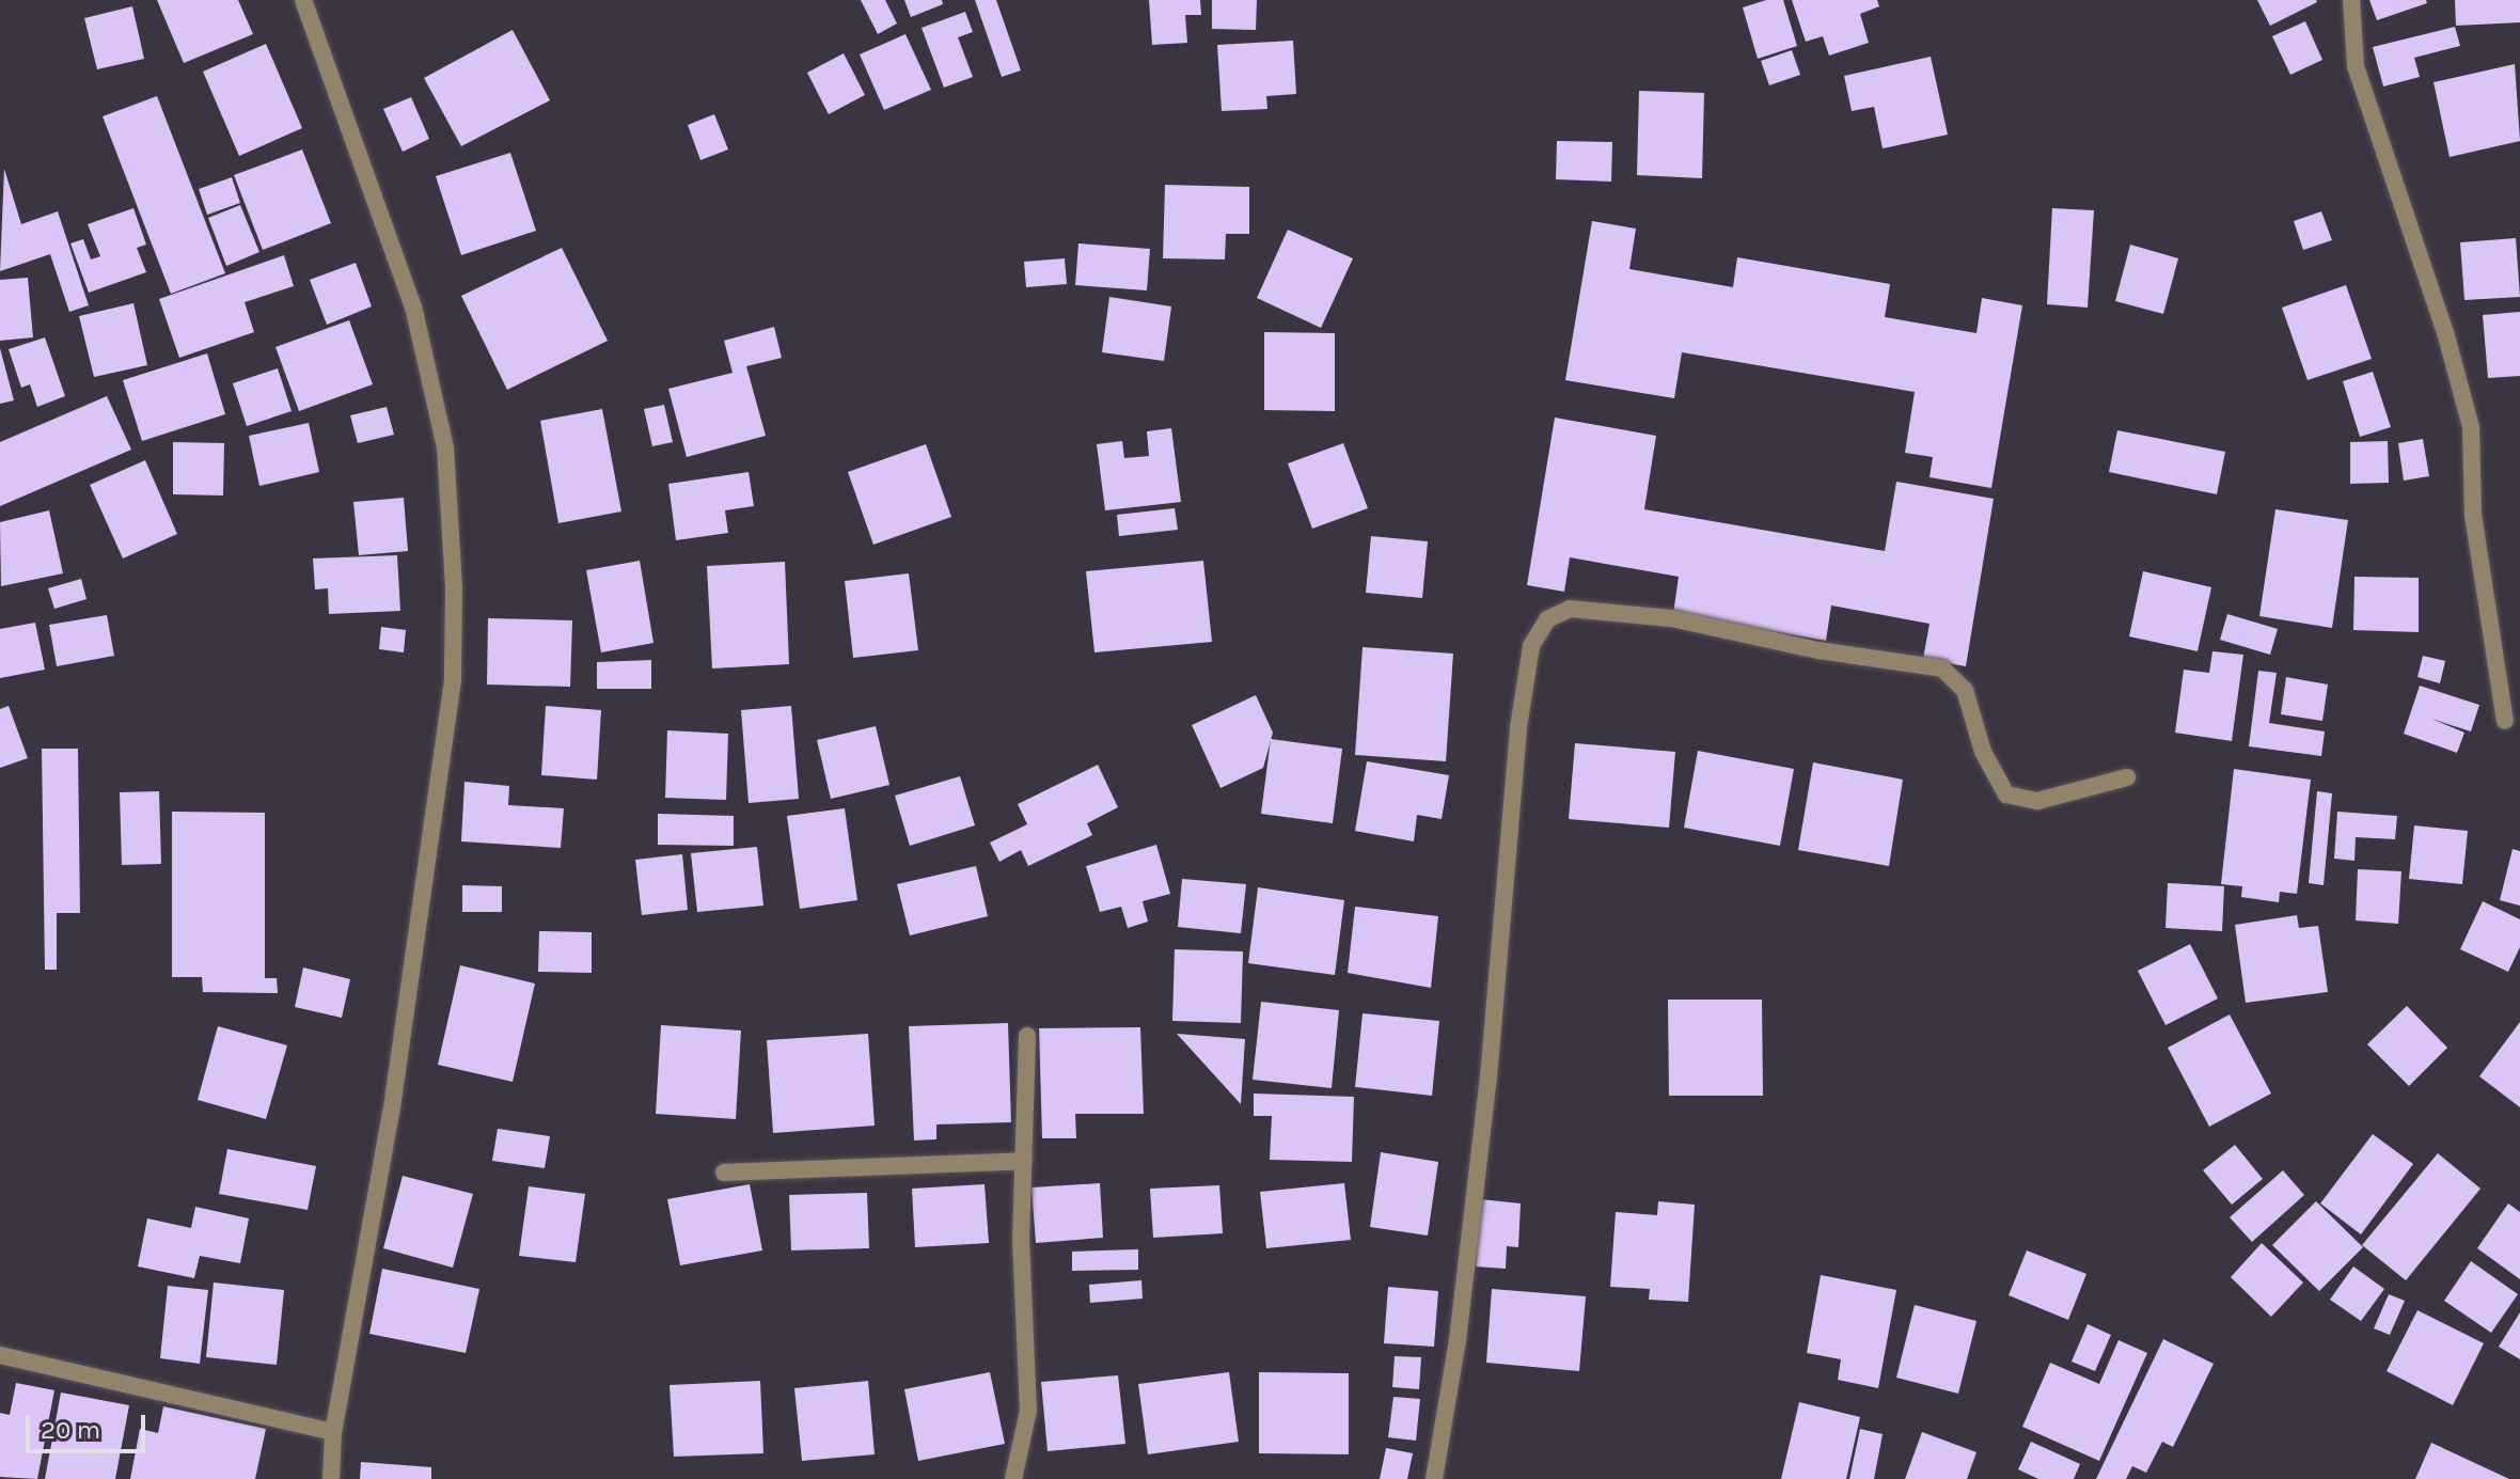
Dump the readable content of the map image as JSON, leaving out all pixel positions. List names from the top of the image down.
{
  "scale_bar": "20 m"
}
